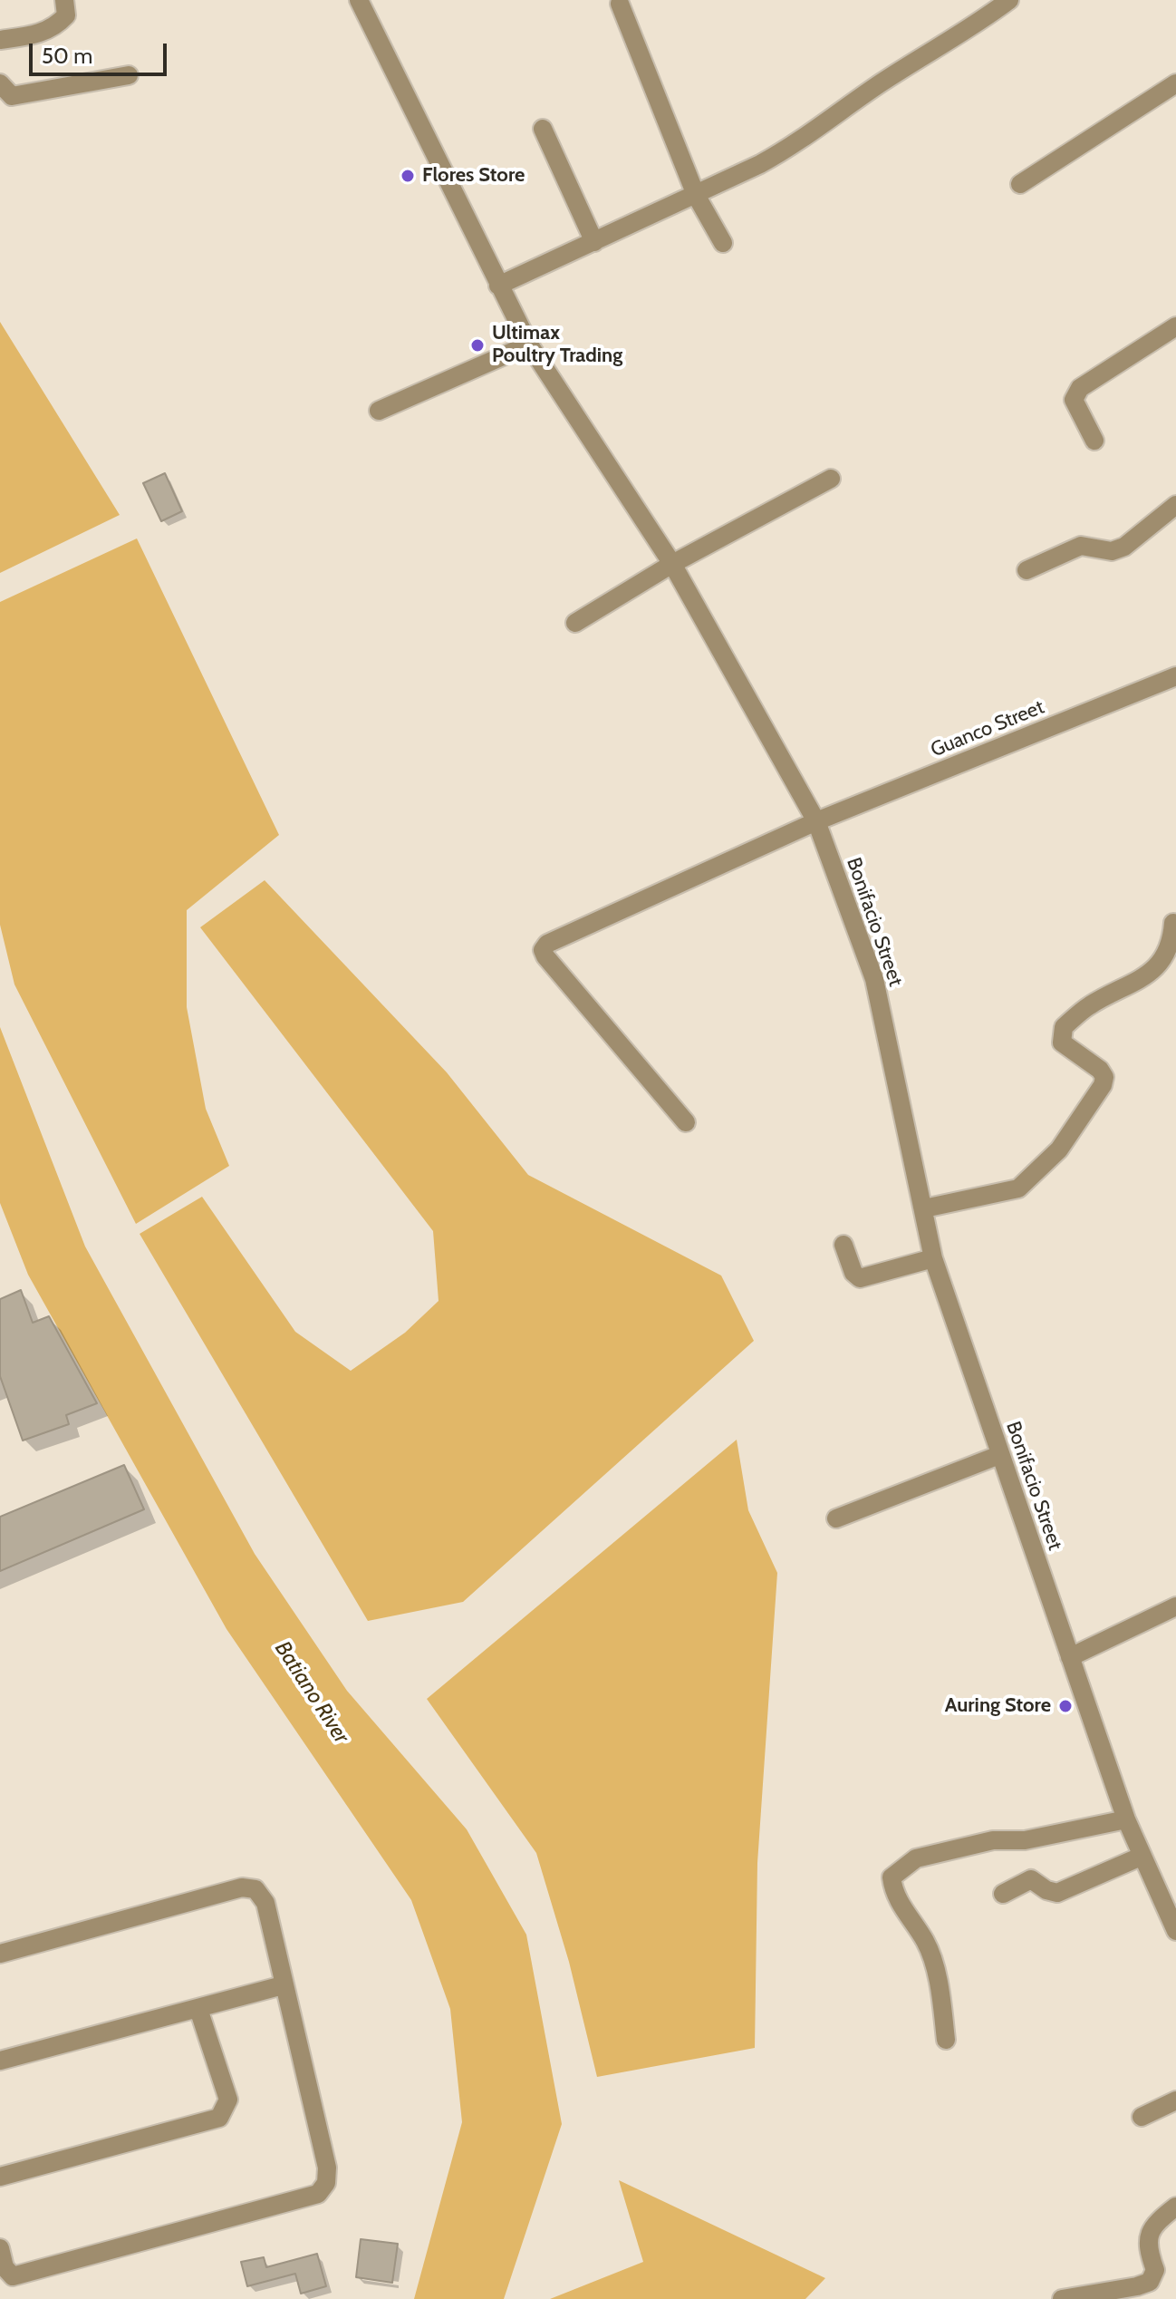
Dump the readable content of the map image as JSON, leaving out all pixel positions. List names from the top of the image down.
{
  "streets": {
    "street": ["Guanco Street", "Bonifacio Street"]
  },
  "crossings": [
    ["Guanco Street", "Bonifacio Street"]
  ],
  "water": ["Batiano River"],
  "places": ["Flores Store", "Ultimax Poultry Trading", "Auring Store"],
  "scale_bar": "50 m"
}
